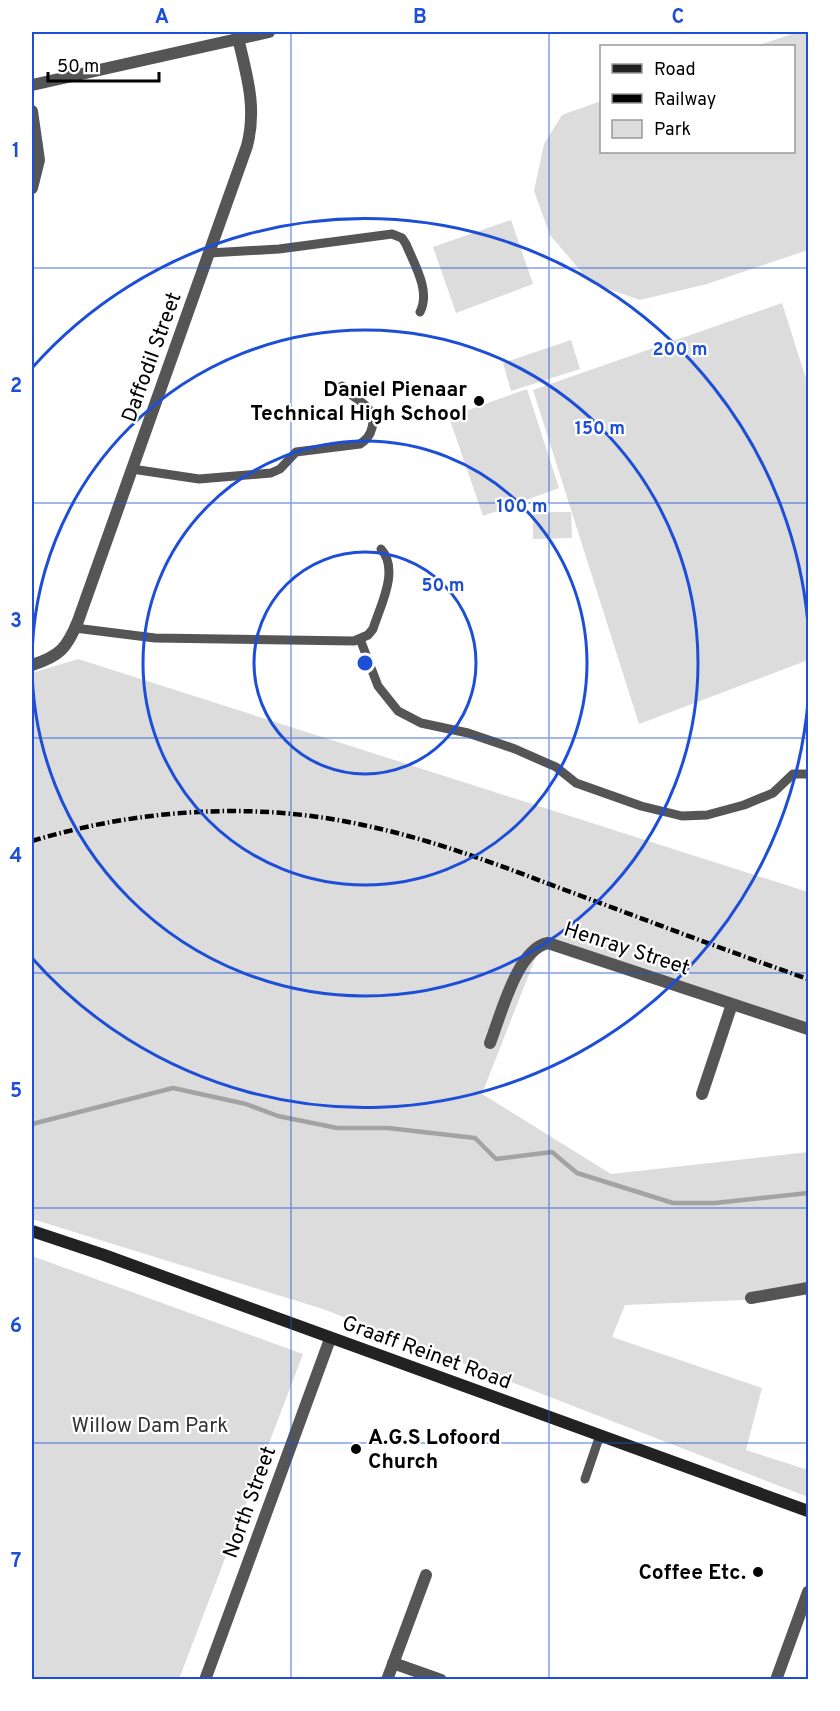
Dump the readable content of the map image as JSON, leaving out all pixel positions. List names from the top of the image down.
{
  "streets": {
    "main road": ["Graaff Reinet Road"],
    "street": ["Daffodil Street", "Henray Street", "North Street"]
  },
  "crossings": [
    ["Graaff Reinet Road", "North Street"]
  ],
  "parks": ["Willow Dam Park"],
  "places": ["Daniel Pienaar Technical High School", "A.G.S Lofoord Church", "Coffee Etc."],
  "legend": ["Road", "Railway", "Park"],
  "scale_bar": "50 m",
  "grid": {
    "columns": ["A", "B", "C"],
    "rows": [
      "1",
      "2",
      "3",
      "4",
      "5",
      "6",
      "7"
    ]
  },
  "rings": [
    "200 m",
    "150 m",
    "100 m",
    "50 m"
  ]
}
